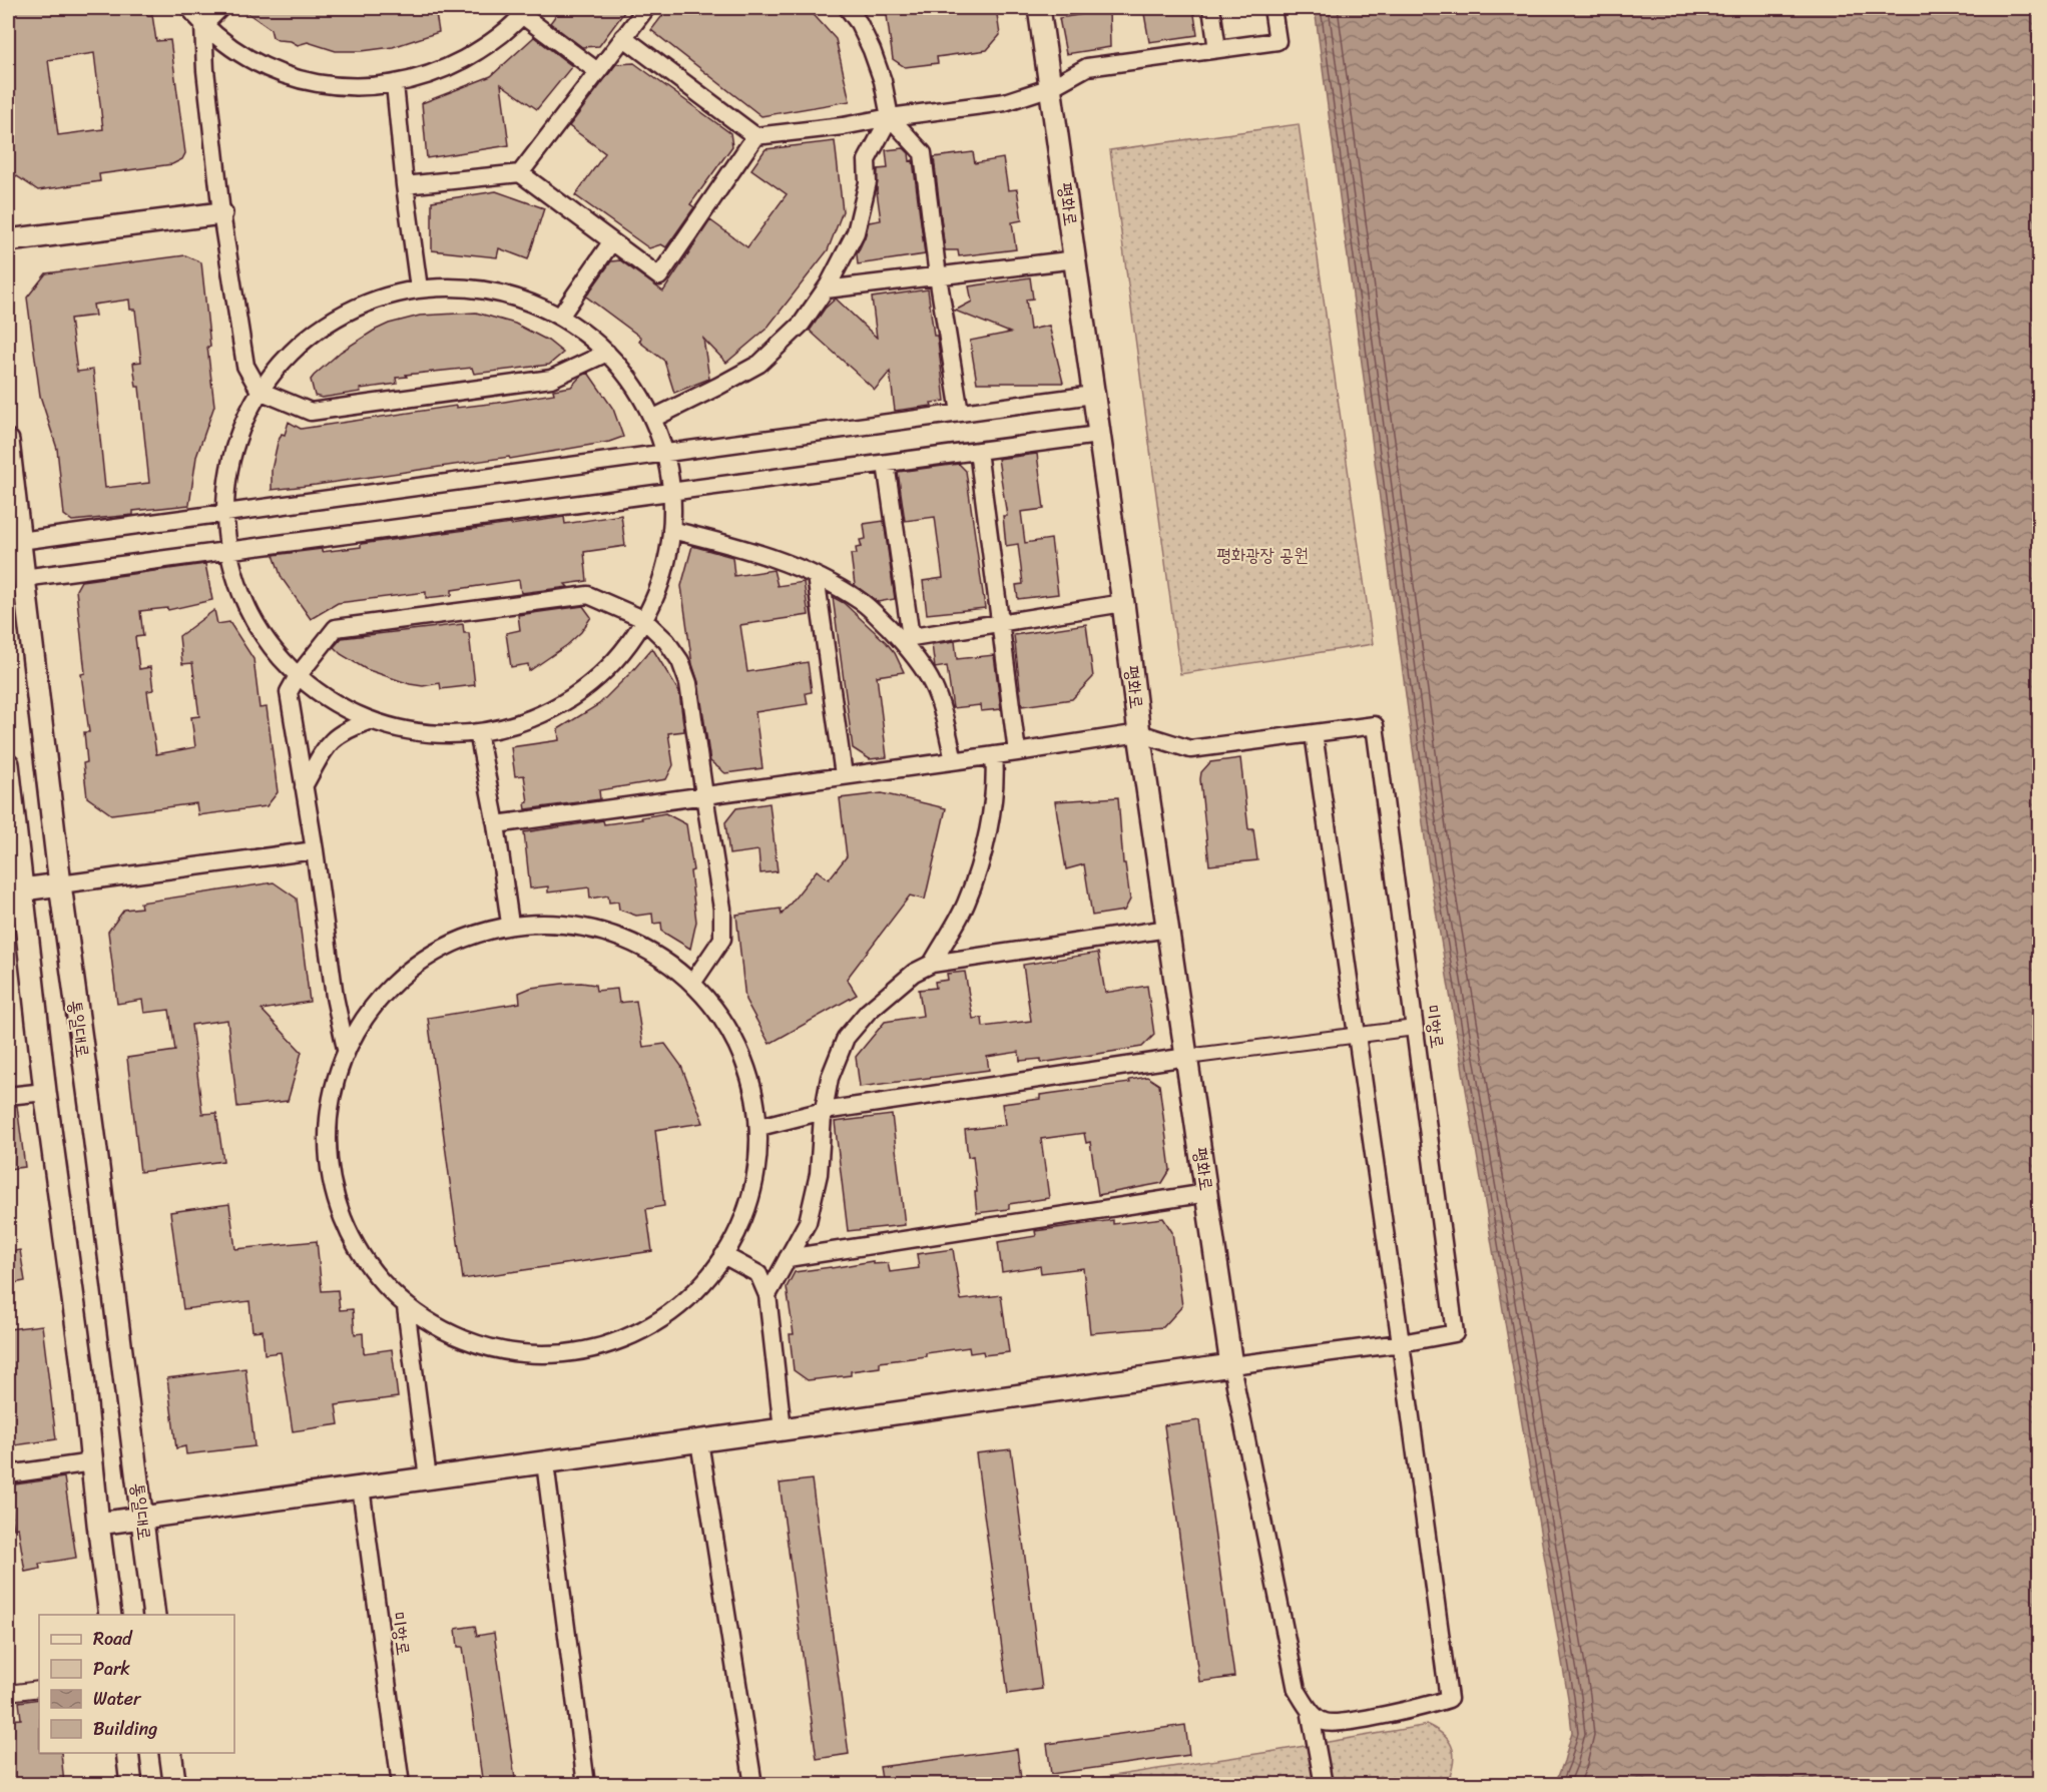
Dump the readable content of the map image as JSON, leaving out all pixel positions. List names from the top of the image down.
{
  "streets": {
    "street": ["평화로", "미항로", "통일대로"]
  },
  "parks": ["평화광장 공원"],
  "legend": [
    "Road",
    "Park",
    "Water",
    "Building"
  ]
}
